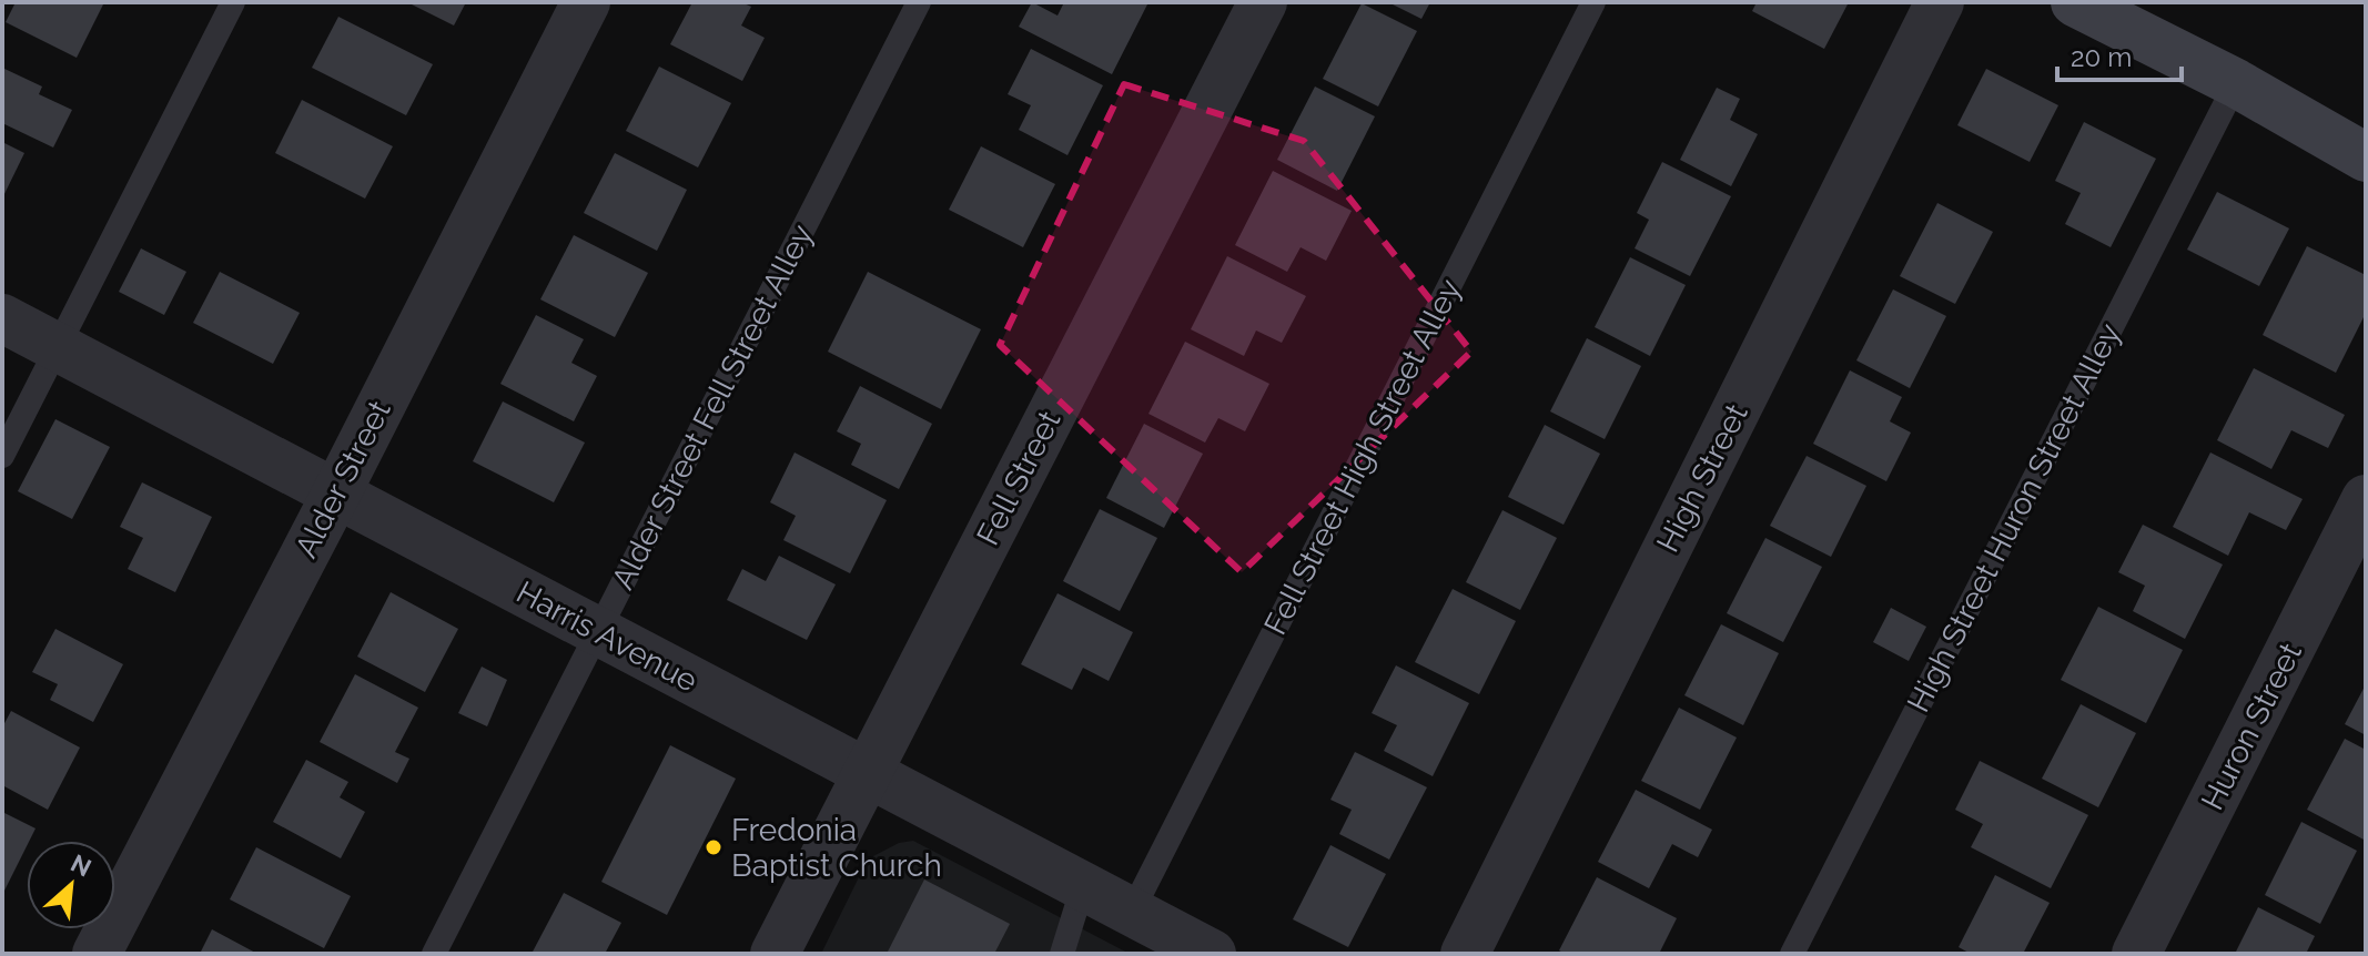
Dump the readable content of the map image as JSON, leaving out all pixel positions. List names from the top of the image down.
{
  "streets": {
    "street": [
      "Fell Street",
      "High Street",
      "Alder Street",
      "Harris Avenue",
      "Huron Street"
    ],
    "lane": ["Alder Street Fell Street Alley", "Fell Street High Street Alley", "High Street Huron Street Alley"]
  },
  "crossings": [
    ["Alder Street Fell Street Alley", "Harris Avenue"],
    ["Fell Street High Street Alley", "Harris Avenue"],
    ["Fell Street", "Harris Avenue"],
    ["Alder Street", "Harris Avenue"]
  ],
  "places": ["Fredonia Baptist Church"],
  "scale_bar": "20 m",
  "north": "top right"
}
